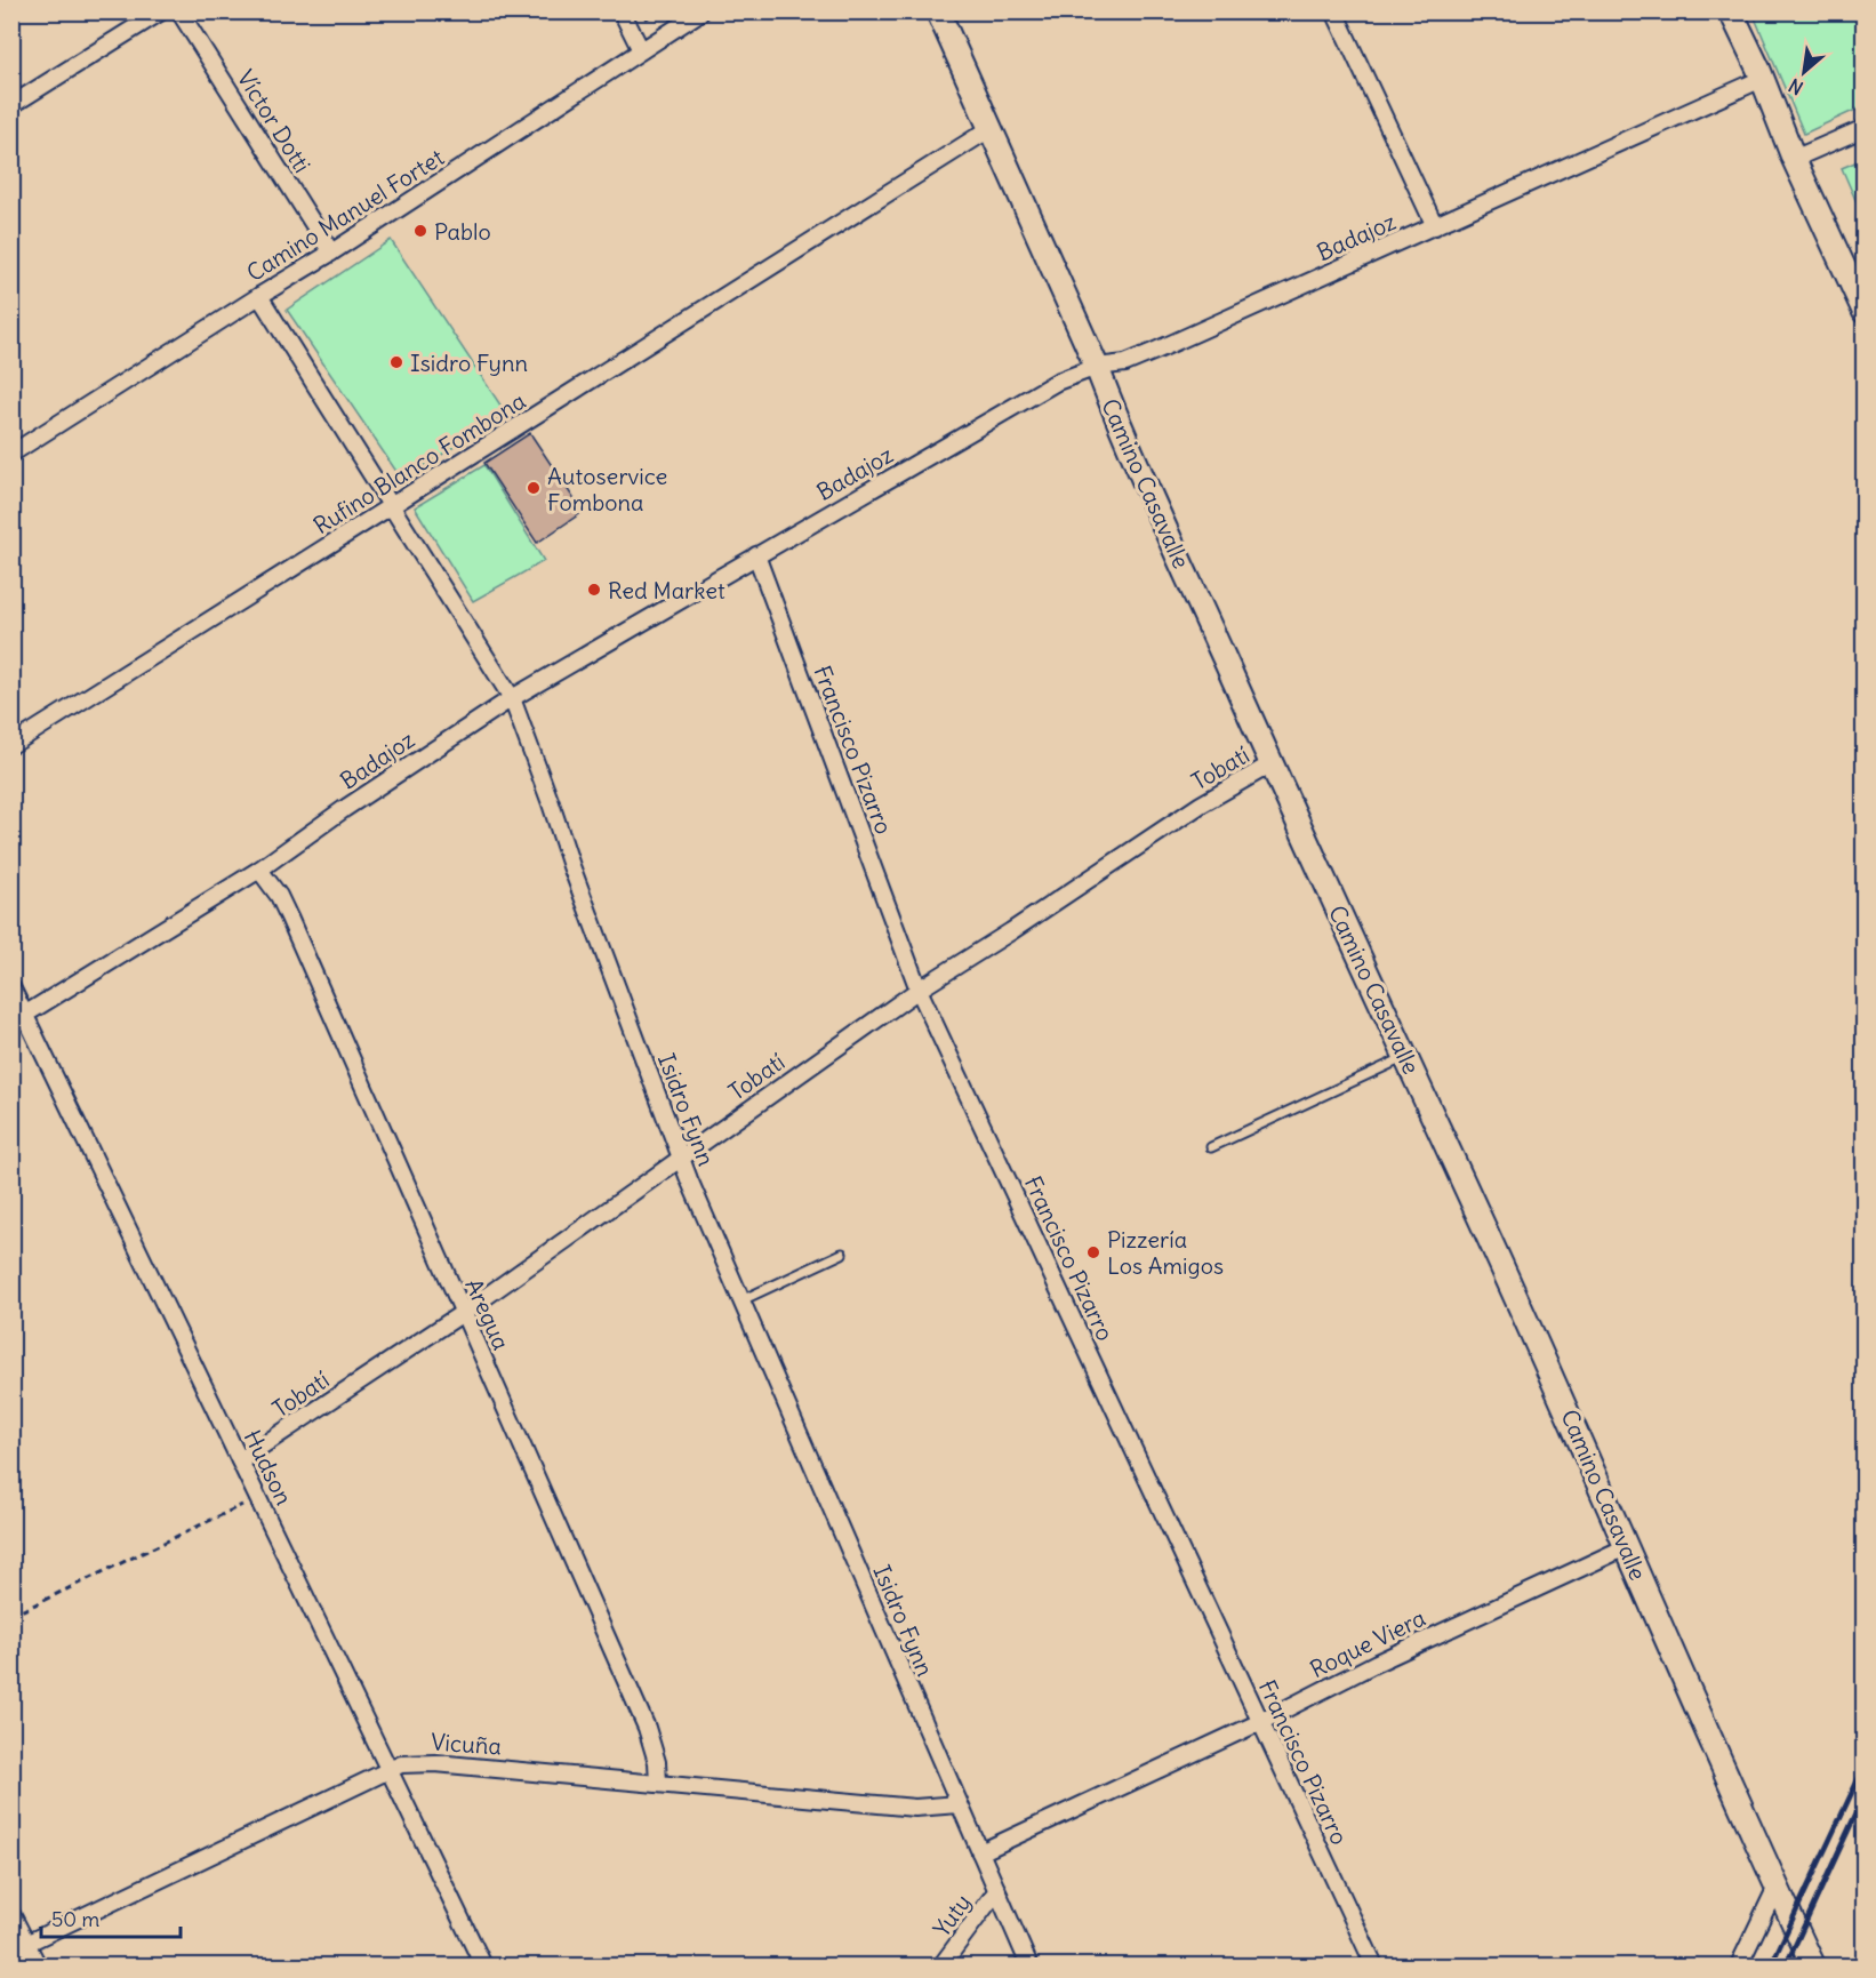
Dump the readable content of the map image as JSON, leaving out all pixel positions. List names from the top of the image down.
{
  "streets": {
    "street": [
      "Víctor Dotti",
      "Camino Manuel Fortet",
      "Badajoz",
      "Rufino Blanco Fombona",
      "Camino Casavalle",
      "Francisco Pizarro",
      "Tobatí",
      "Isidro Fynn",
      "Aregua",
      "Hudson",
      "Roque Viera",
      "Vicuña",
      "Yuty"
    ]
  },
  "crossings": [
    ["Víctor Dotti", "Camino Manuel Fortet"],
    ["Camino Manuel Fortet", "Isidro Fynn"],
    ["Badajoz", "Camino Casavalle"],
    ["Badajoz", "Francisco Pizarro"],
    ["Badajoz", "Isidro Fynn"],
    ["Badajoz", "Aregua"],
    ["Badajoz", "Hudson"],
    ["Rufino Blanco Fombona", "Camino Casavalle"],
    ["Rufino Blanco Fombona", "Isidro Fynn"],
    ["Camino Casavalle", "Tobatí"],
    ["Camino Casavalle", "Roque Viera"],
    ["Francisco Pizarro", "Tobatí"],
    ["Francisco Pizarro", "Roque Viera"],
    ["Tobatí", "Isidro Fynn"],
    ["Tobatí", "Aregua"],
    ["Tobatí", "Hudson"],
    ["Isidro Fynn", "Roque Viera"],
    ["Isidro Fynn", "Vicuña"],
    ["Isidro Fynn", "Yuty"],
    ["Aregua", "Vicuña"],
    ["Hudson", "Vicuña"]
  ],
  "places": [
    "Pablo",
    "Isidro Fynn",
    "Autoservice Fombona",
    "Red Market",
    "Pizzería Los Amigos"
  ],
  "scale_bar": "50 m",
  "north": "bottom left"
}
